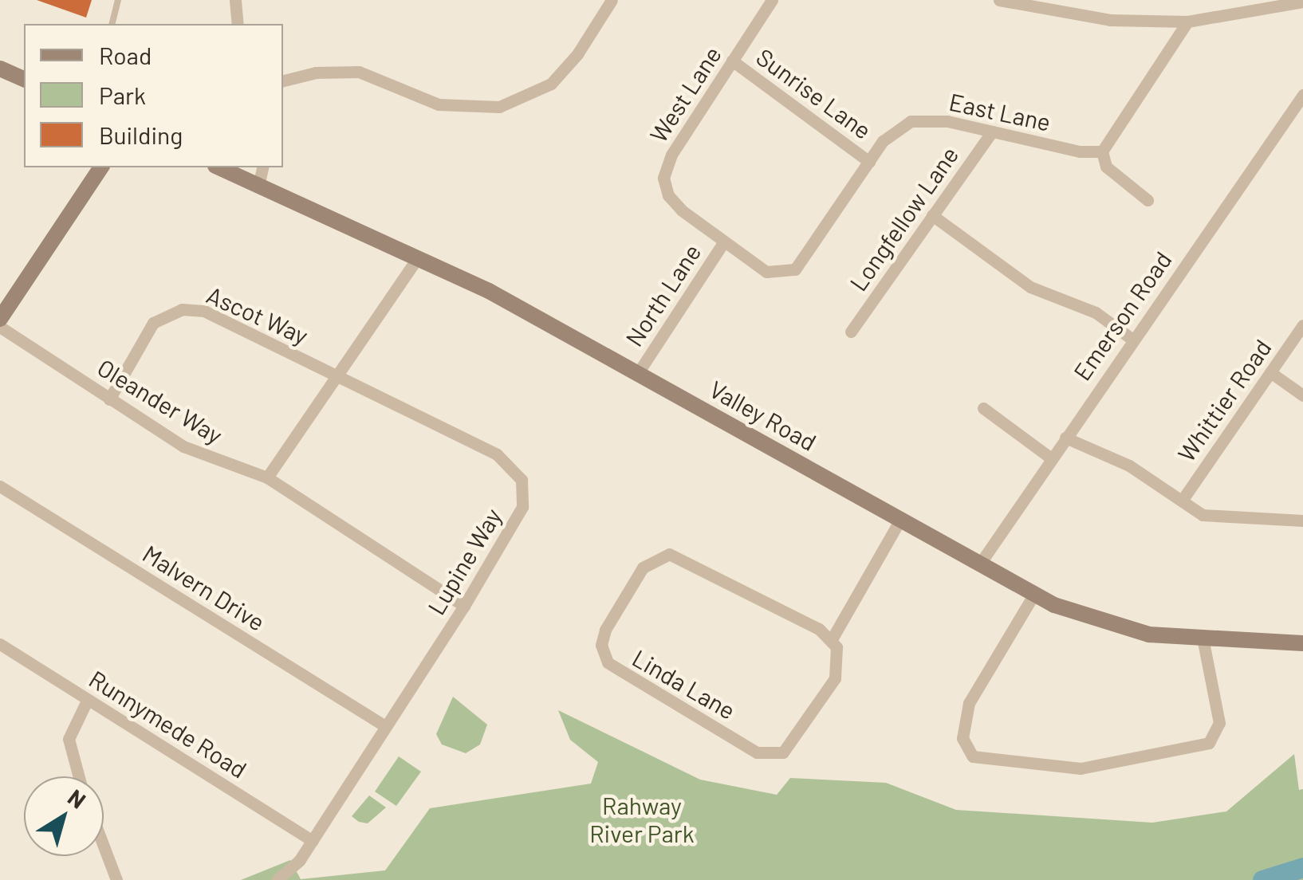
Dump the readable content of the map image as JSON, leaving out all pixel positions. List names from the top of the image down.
{
  "streets": {
    "street": [
      "Sunrise Lane",
      "West Lane",
      "East Lane",
      "Longfellow Lane",
      "North Lane",
      "Ascot Way",
      "Emerson Road",
      "Whittier Road",
      "Oleander Way",
      "Valley Road",
      "Lupine Way",
      "Malvern Drive",
      "Linda Lane",
      "Runnymede Road"
    ]
  },
  "crossings": [
    ["Sunrise Lane", "West Lane"],
    ["Sunrise Lane", "East Lane"],
    ["West Lane", "East Lane"],
    ["West Lane", "North Lane"],
    ["East Lane", "Longfellow Lane"],
    ["East Lane", "North Lane"],
    ["North Lane", "Valley Road"],
    ["Ascot Way", "Oleander Way"],
    ["Ascot Way", "Lupine Way"],
    ["Emerson Road", "Valley Road"],
    ["Oleander Way", "Lupine Way"],
    ["Lupine Way", "Malvern Drive"],
    ["Lupine Way", "Runnymede Road"]
  ],
  "parks": ["Rahway River Park"],
  "legend": ["Road", "Park", "Building"],
  "north": "top right"
}
